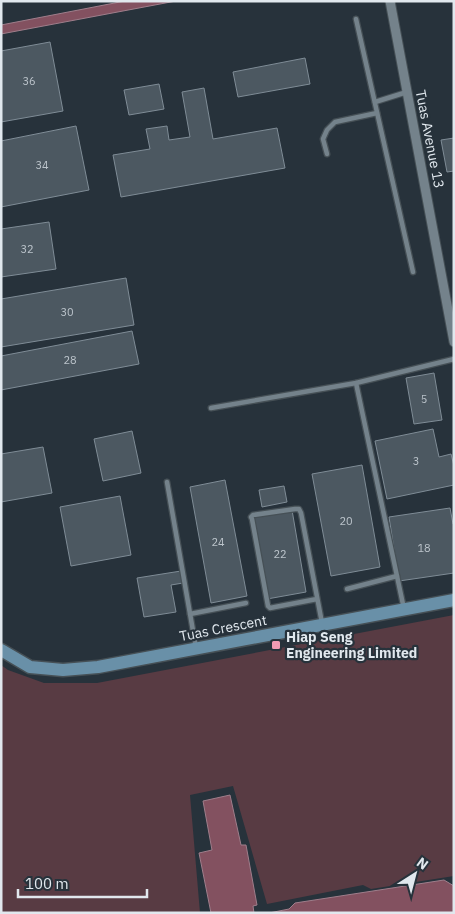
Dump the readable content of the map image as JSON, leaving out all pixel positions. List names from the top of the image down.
{
  "streets": {
    "street": ["Tuas Avenue 13", "Tuas Crescent"]
  },
  "places": {
    "transit": ["Hiap Seng Engineering Limited"]
  },
  "house_numbers": [
    "36",
    "34",
    "32",
    "30",
    "28",
    "5",
    "3",
    "20",
    "24",
    "18",
    "22"
  ],
  "scale_bar": "100 m",
  "north": "top right"
}
